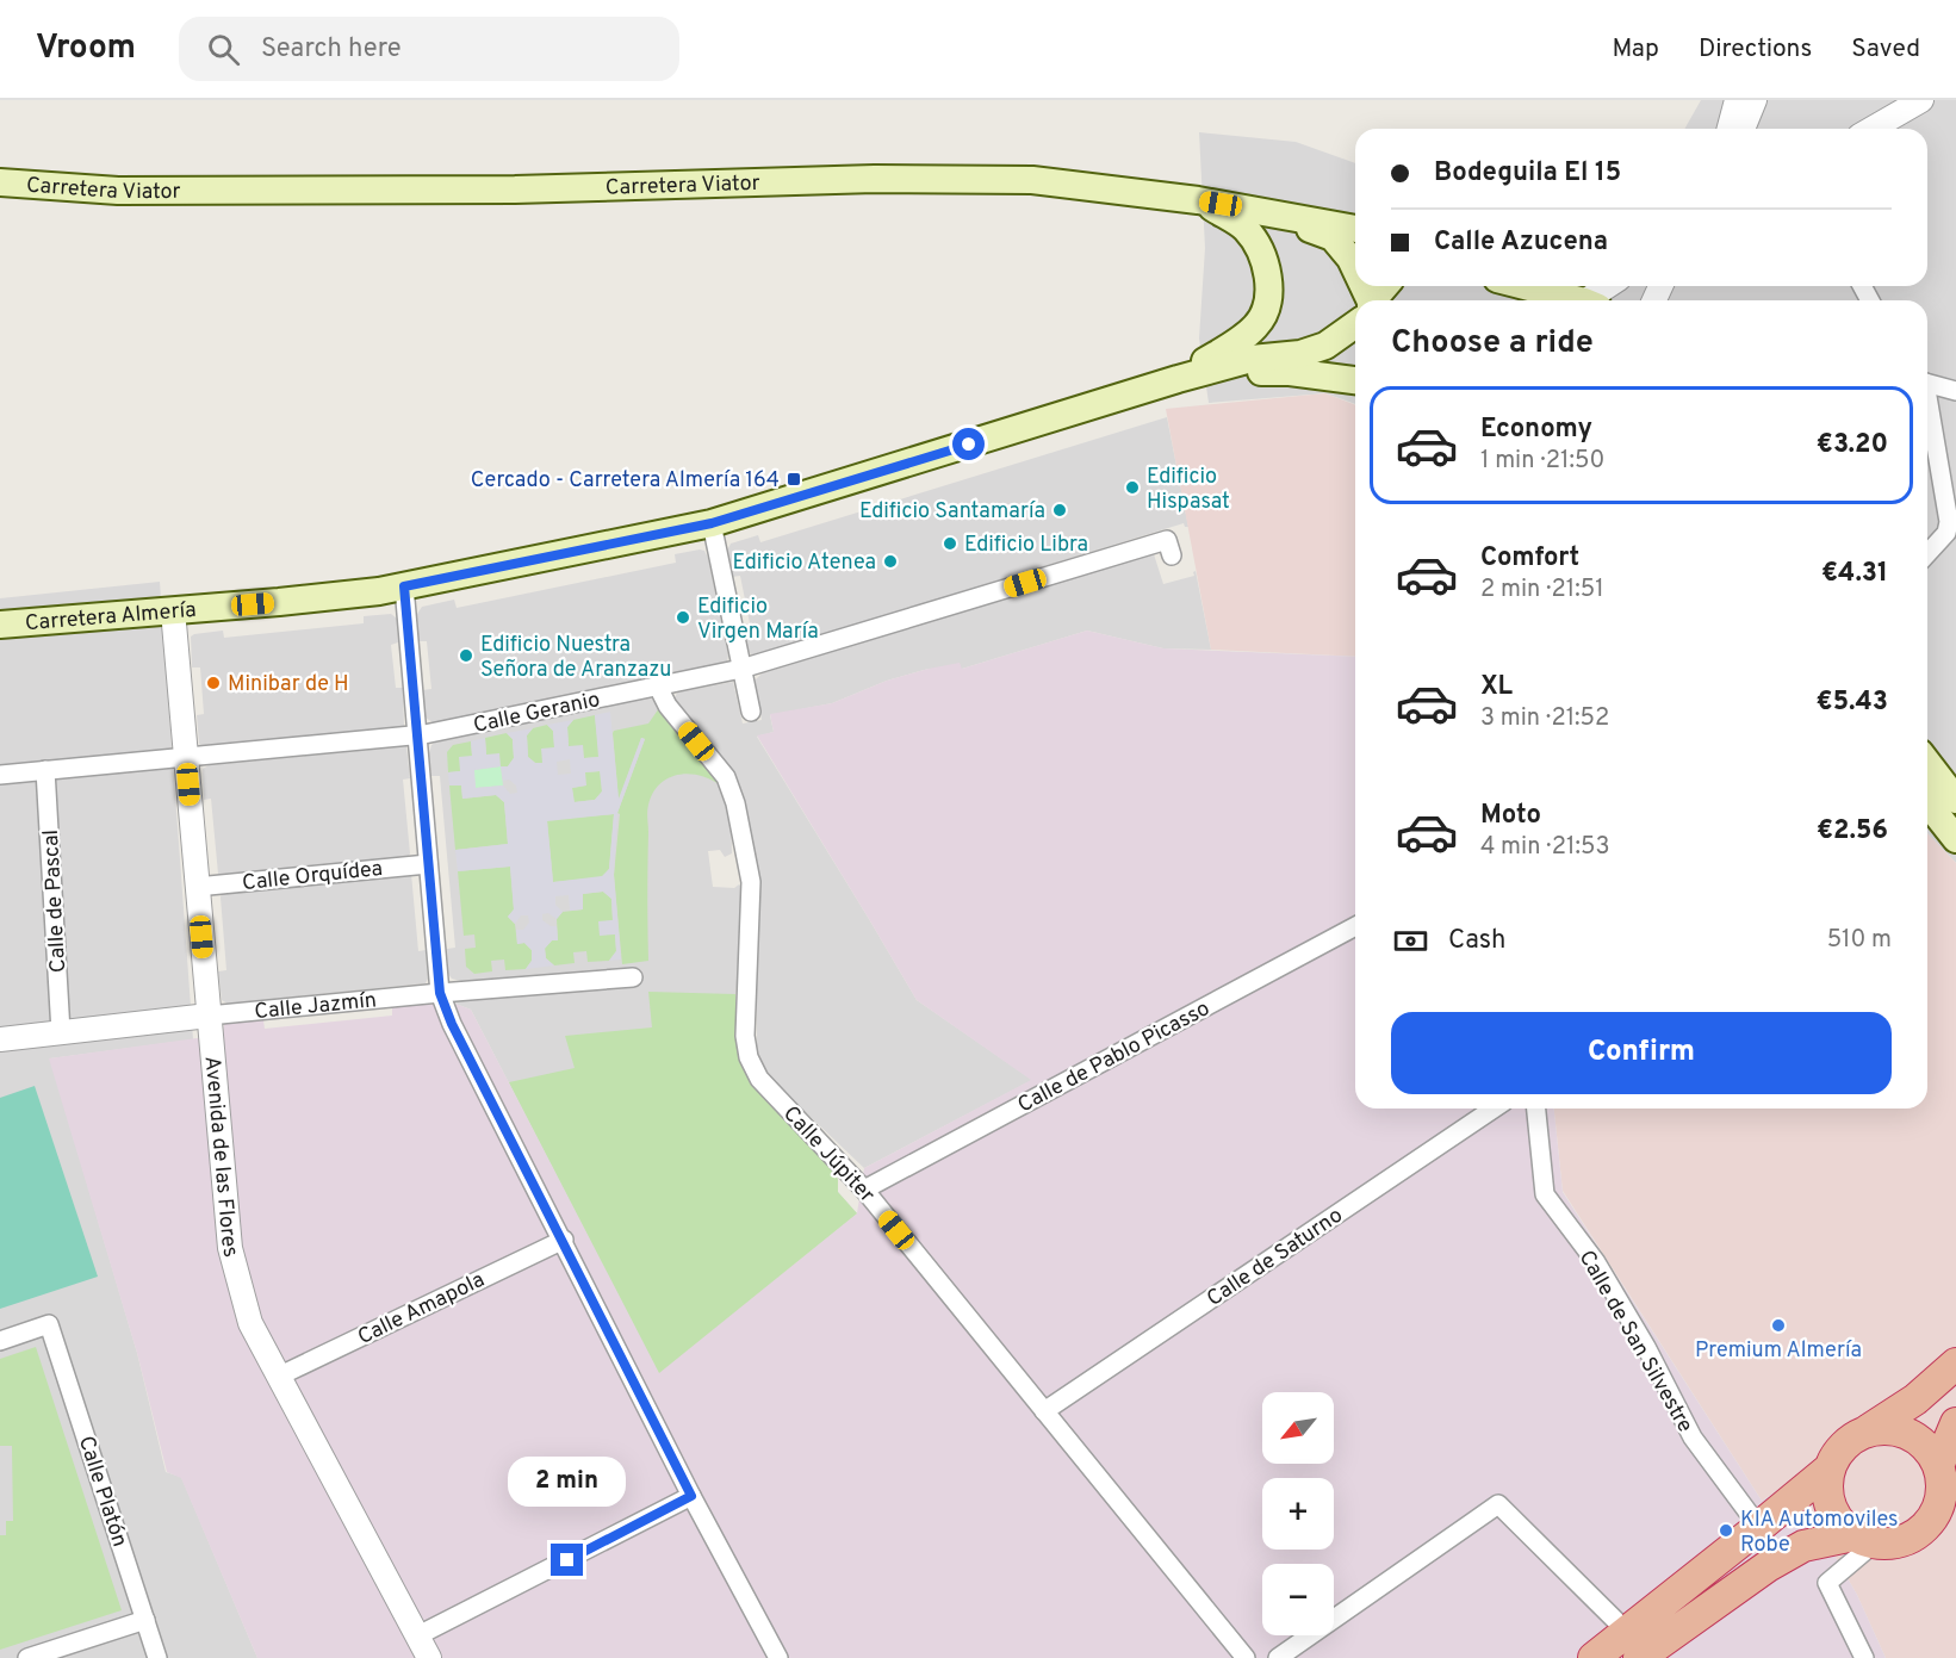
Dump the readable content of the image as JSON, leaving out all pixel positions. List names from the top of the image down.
{
  "streets": {
    "main road": ["Carretera Viator", "Carretera Almería"],
    "street": [
      "Calle Geranio",
      "Calle Orquídea",
      "Calle de Pascal",
      "Calle Jazmín",
      "Calle de Pablo Picasso",
      "Calle Júpiter",
      "Avenida de las Flores",
      "Calle de Saturno",
      "Calle Amapola",
      "Calle de San Silvestre",
      "Calle Platón"
    ]
  },
  "crossings": [
    ["Carretera Almería", "Avenida de las Flores"],
    ["Calle Geranio", "Calle de Pascal"],
    ["Calle Geranio", "Calle Júpiter"],
    ["Calle Geranio", "Avenida de las Flores"],
    ["Calle Orquídea", "Avenida de las Flores"],
    ["Calle de Pascal", "Calle Jazmín"],
    ["Calle Jazmín", "Avenida de las Flores"],
    ["Calle de Pablo Picasso", "Calle Júpiter"],
    ["Calle Júpiter", "Calle de Saturno"],
    ["Avenida de las Flores", "Calle Amapola"]
  ],
  "places": {
    "transit": ["Cercado - Carretera Almería 164"],
    "other": [
      "Edificio Hispasat",
      "Edificio Santamaría",
      "Edificio Libra",
      "Edificio Atenea",
      "Edificio Virgen María",
      "Edificio Nuestra Señora de Aranzazu",
      "Minibar de H",
      "Premium Almería",
      "KIA Automoviles Robe"
    ]
  },
  "north": "bottom left",
  "page": {
    "header": "Vroom",
    "search": "Search here",
    "nav": ["Map", "Directions", "Saved"],
    "banner": ["Bodeguila El 15", "Calle Azucena"],
    "heading": "Choose a ride",
    "list": [
      {
        "name": "Economy",
        "note": "1 min · 21:50",
        "value": "€3.20"
      },
      {
        "name": "Comfort",
        "note": "2 min · 21:51",
        "value": "€4.31"
      },
      {
        "name": "XL",
        "note": "3 min · 21:52",
        "value": "€5.43"
      },
      {
        "name": "Moto",
        "note": "4 min · 21:53",
        "value": "€2.56"
      }
    ],
    "pay": ["Cash", "510 m"],
    "buttons": "Confirm",
    "map_buttons": ["+", "−"],
    "bubble": "2 min"
  }
}
